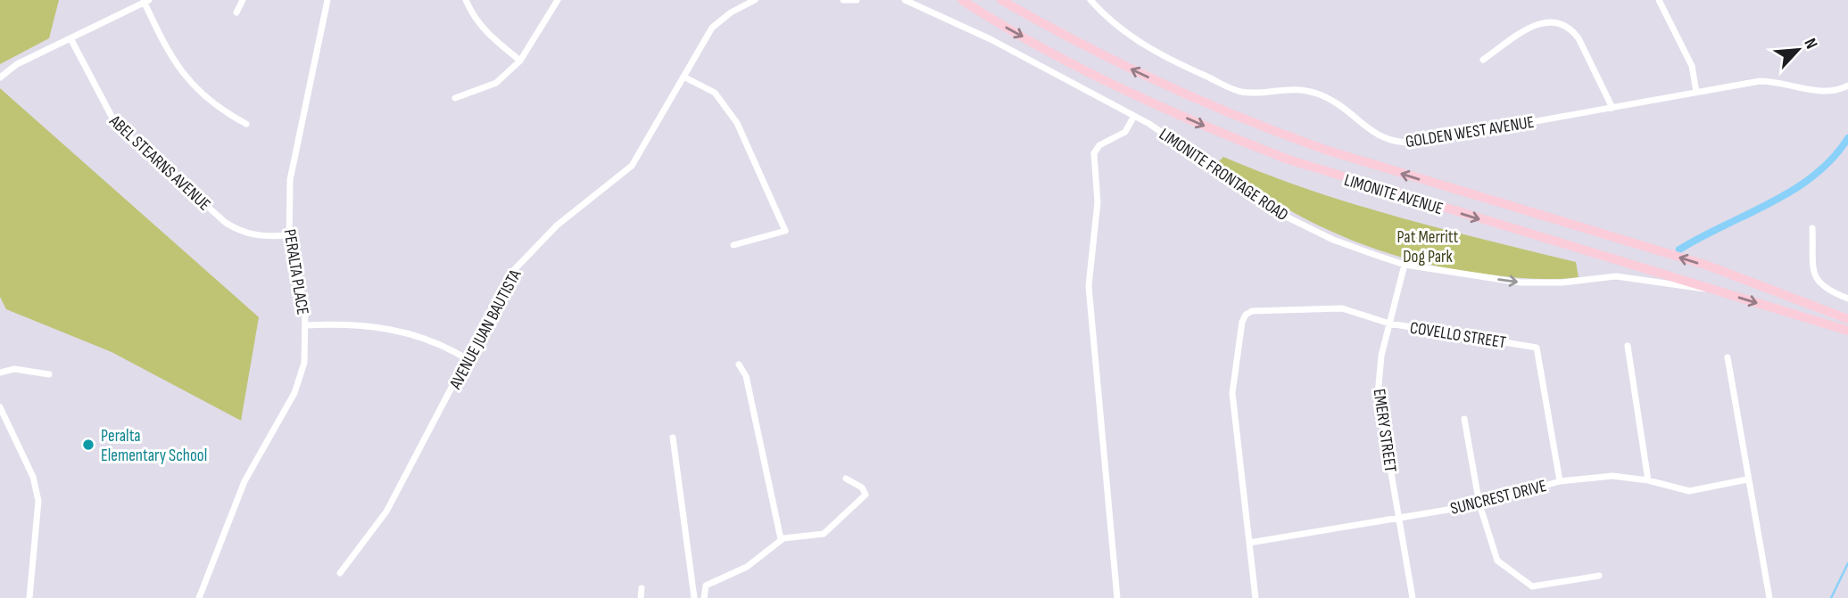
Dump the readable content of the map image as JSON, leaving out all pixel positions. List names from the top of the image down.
{
  "streets": {
    "main road": ["LIMONITE AVENUE"],
    "street": [
      "GOLDEN WEST AVENUE",
      "ABEL STEARNS AVENUE",
      "LIMONITE FRONTAGE ROAD",
      "PERALTA PLACE",
      "AVENUE JUAN BAUTISTA",
      "COVELLO STREET",
      "EMERY STREET",
      "SUNCREST DRIVE"
    ]
  },
  "crossings": [
    ["ABEL STEARNS AVENUE", "PERALTA PLACE"],
    ["LIMONITE FRONTAGE ROAD", "LIMONITE AVENUE"],
    ["LIMONITE FRONTAGE ROAD", "EMERY STREET"],
    ["COVELLO STREET", "EMERY STREET"],
    ["COVELLO STREET", "SUNCREST DRIVE"],
    ["EMERY STREET", "SUNCREST DRIVE"]
  ],
  "one_way": ["LIMONITE FRONTAGE ROAD"],
  "parks": ["Pat Merritt Dog Park"],
  "places": ["Peralta Elementary School"],
  "north": "top right"
}
